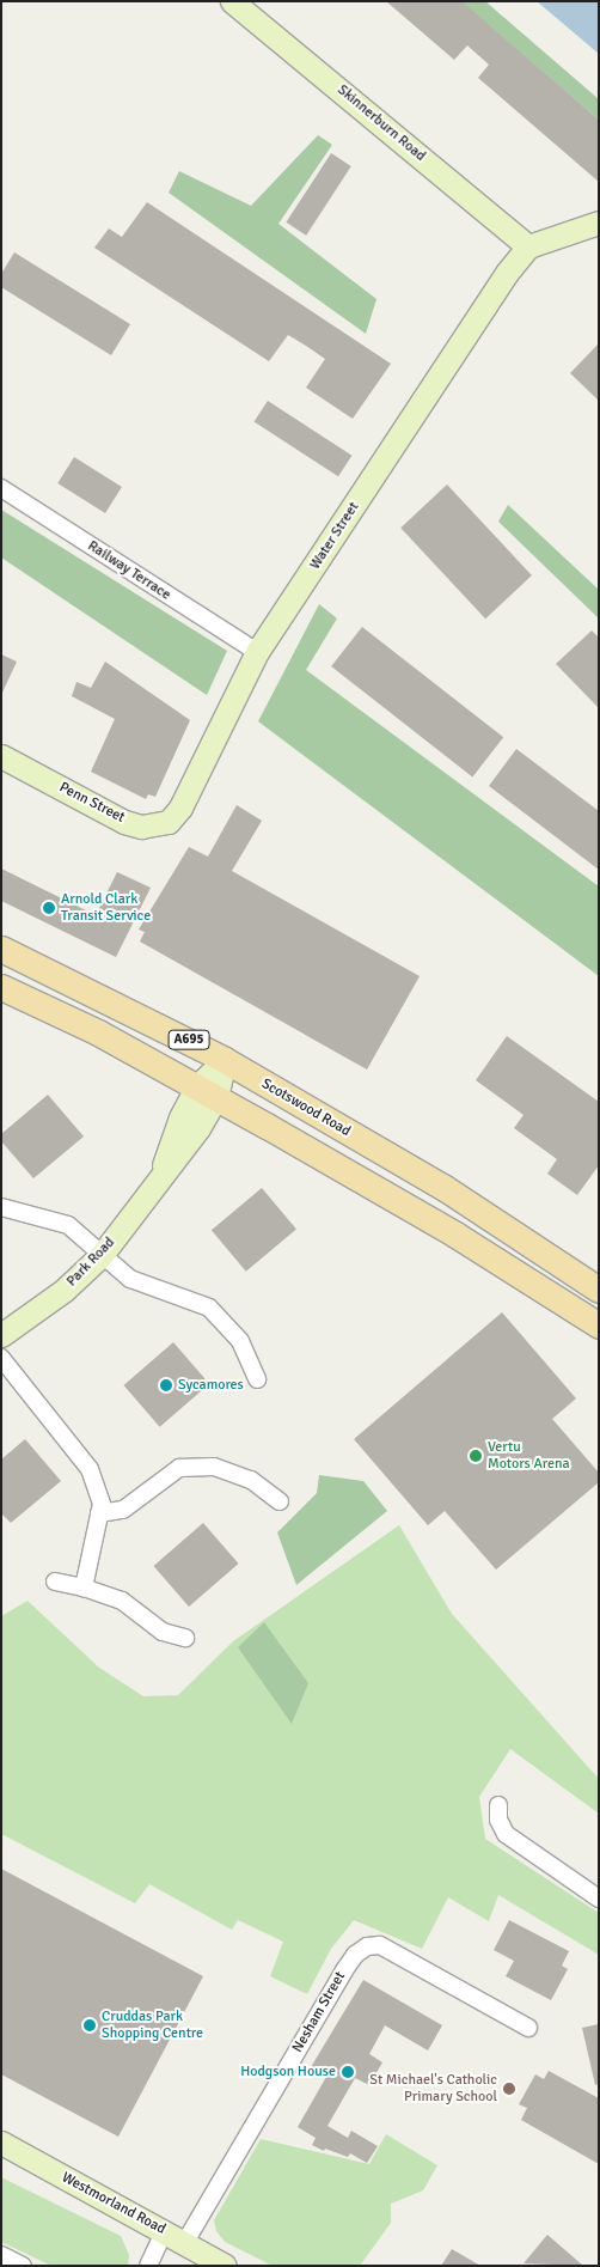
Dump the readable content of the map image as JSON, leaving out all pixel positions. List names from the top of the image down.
{
  "streets": {
    "main road": ["A695", "Scotswood Road"],
    "street": [
      "Skinnerburn Road",
      "Water Street",
      "Railway Terrace",
      "Penn Street",
      "Park Road",
      "Nesham Street",
      "Westmorland Road"
    ]
  },
  "crossings": [
    ["Skinnerburn Road", "Water Street"],
    ["Water Street", "Railway Terrace"],
    ["Water Street", "Penn Street"],
    ["A695", "Park Road"],
    ["Nesham Street", "Westmorland Road"]
  ],
  "places": [
    "Arnold Clark Transit Service",
    "Sycamores",
    "Vertu Motors Arena",
    "Cruddas Park Shopping Centre",
    "Hodgson House",
    "St Michael's Catholic Primary School"
  ]
}
